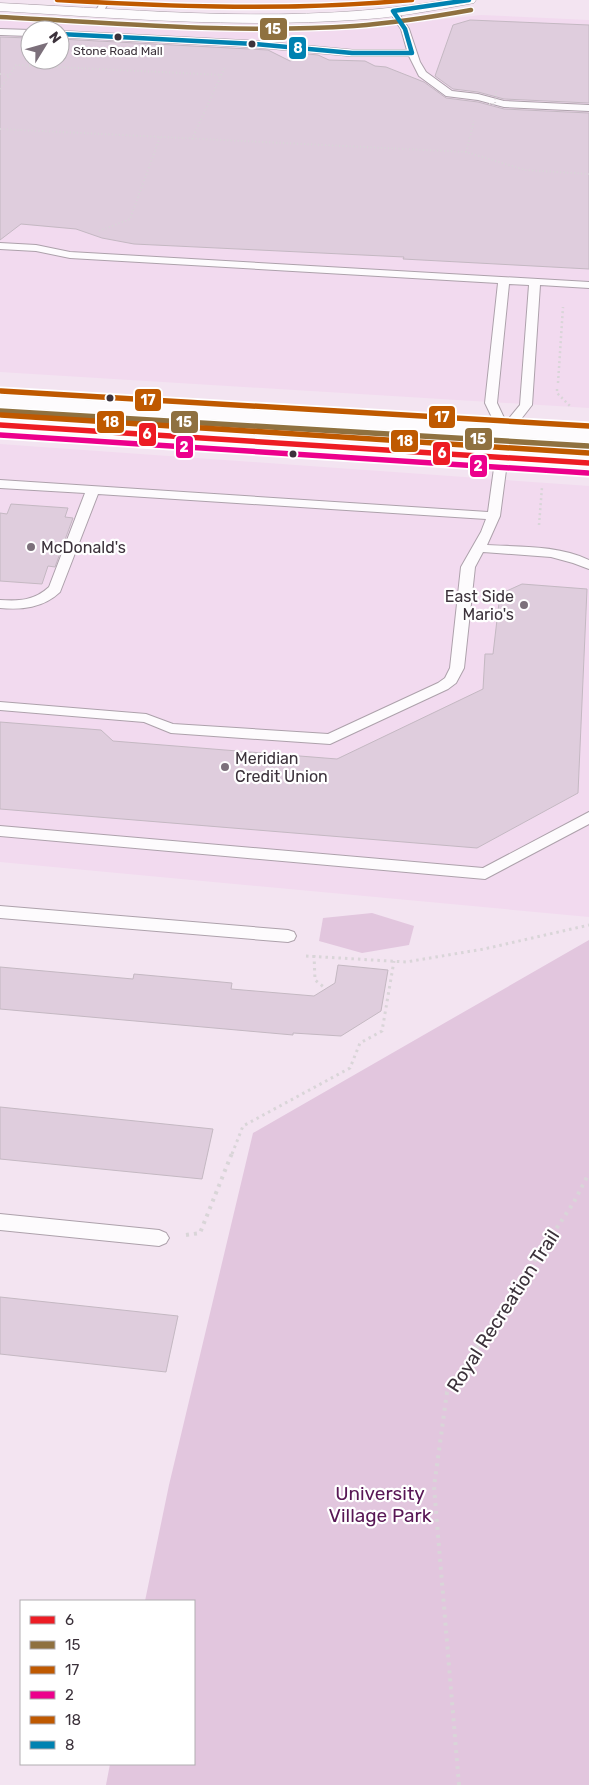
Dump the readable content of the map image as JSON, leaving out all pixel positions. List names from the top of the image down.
{
  "streets": {
    "path": ["Royal Recreation Trail"]
  },
  "parks": ["University Village Park"],
  "places": [
    "Stone Road Mall",
    "McDonald's",
    "East Side Mario's",
    "Meridian Credit Union"
  ],
  "lines": [
    "transit line 17",
    "transit line 8",
    "transit line 15",
    "transit line 18",
    "transit line 6",
    "transit line 2"
  ],
  "legend": [
    "6",
    "15",
    "17",
    "2",
    "18",
    "8"
  ],
  "north": "top right"
}
